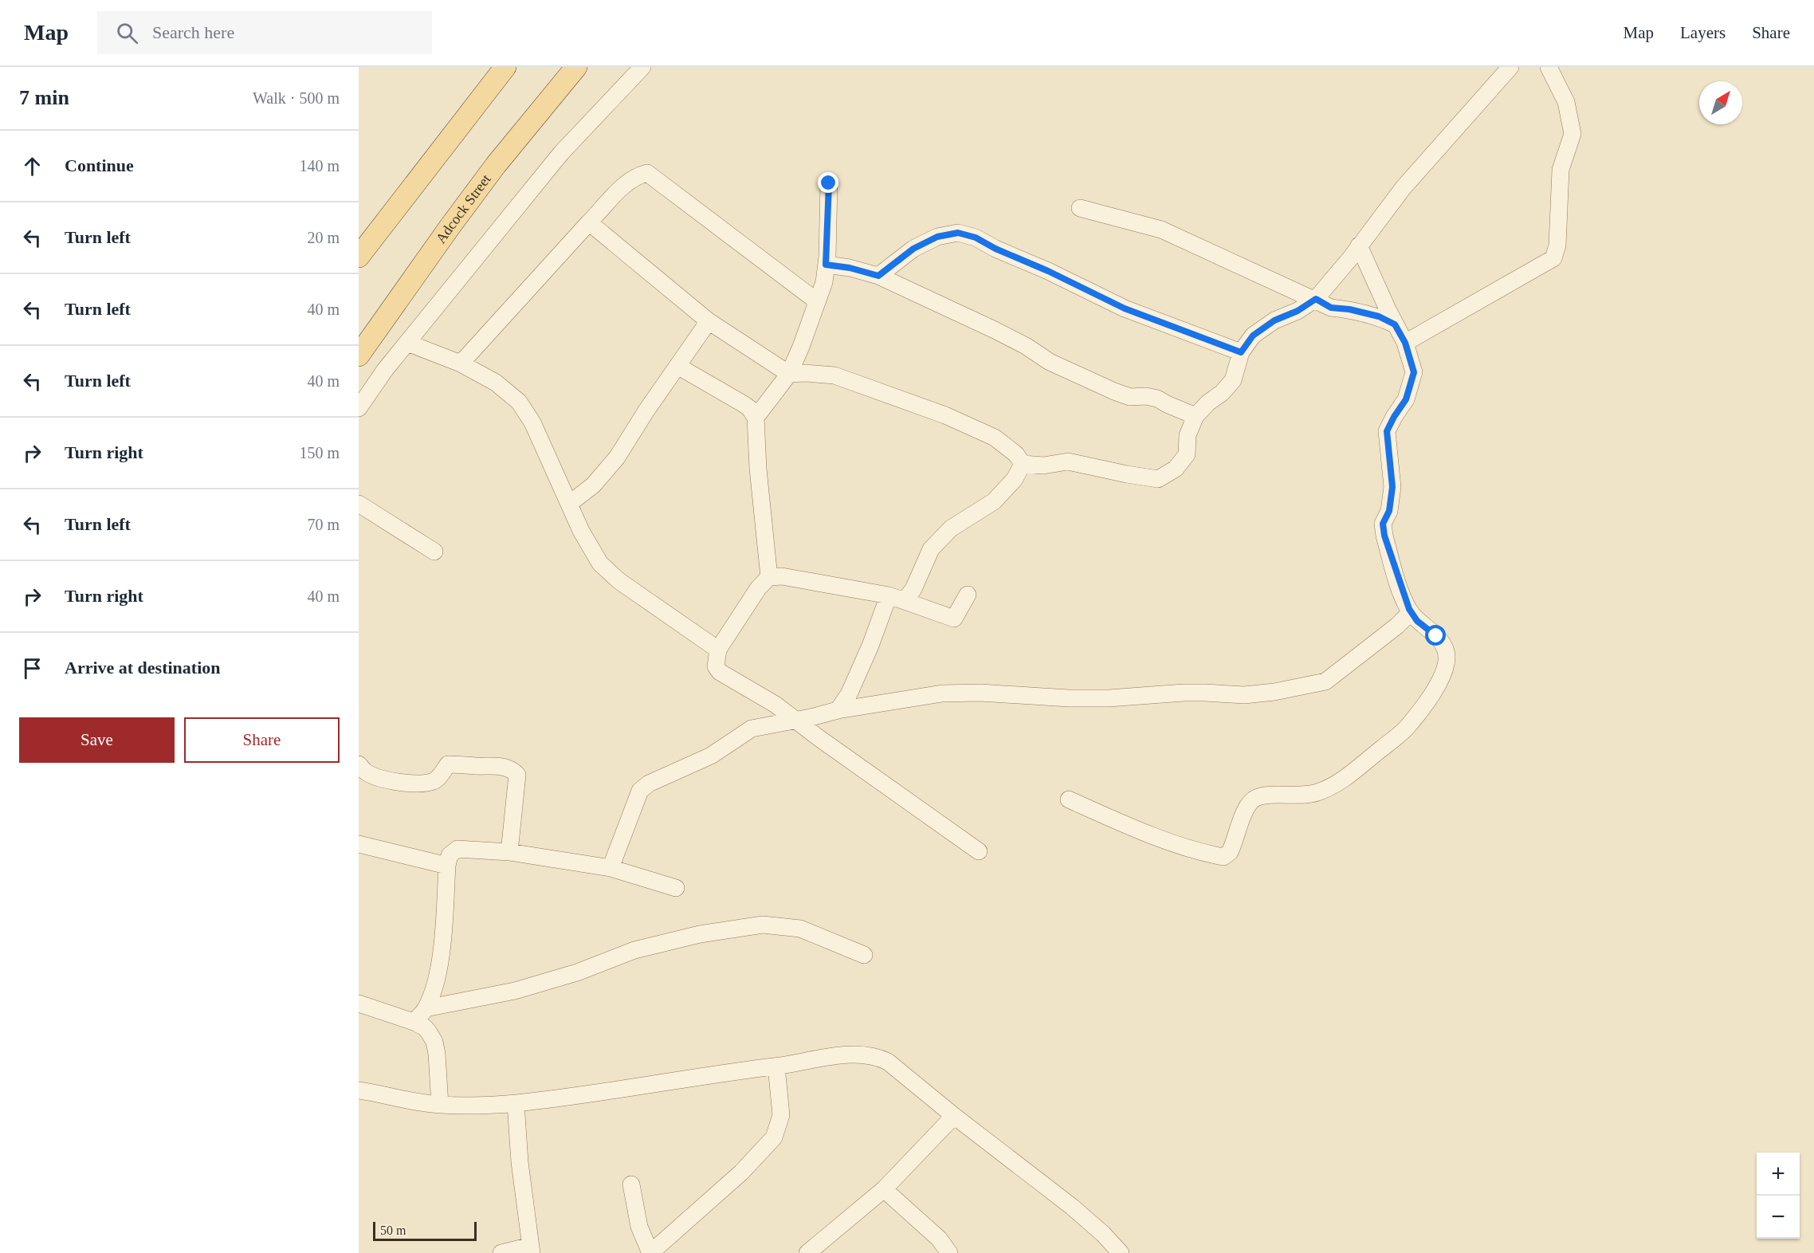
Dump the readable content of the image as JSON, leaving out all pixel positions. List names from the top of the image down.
{
  "streets": {
    "main road": ["Adcock Street"]
  },
  "scale_bar": "50 m",
  "north": "top right",
  "page": {
    "header": "Map",
    "search": "Search here",
    "nav": ["Map", "Layers", "Share"],
    "heading": ["7 min", "Walk · 500 m"],
    "list": [
      ["Continue", "140 m"],
      ["Turn left", "20 m"],
      ["Turn left", "40 m"],
      ["Turn left", "40 m"],
      ["Turn right", "150 m"],
      ["Turn left", "70 m"],
      ["Turn right", "40 m"],
      "Arrive at destination"
    ],
    "buttons": ["Save", "Share"],
    "map_buttons": ["+", "−"],
    "scale": "50 m"
  }
}
